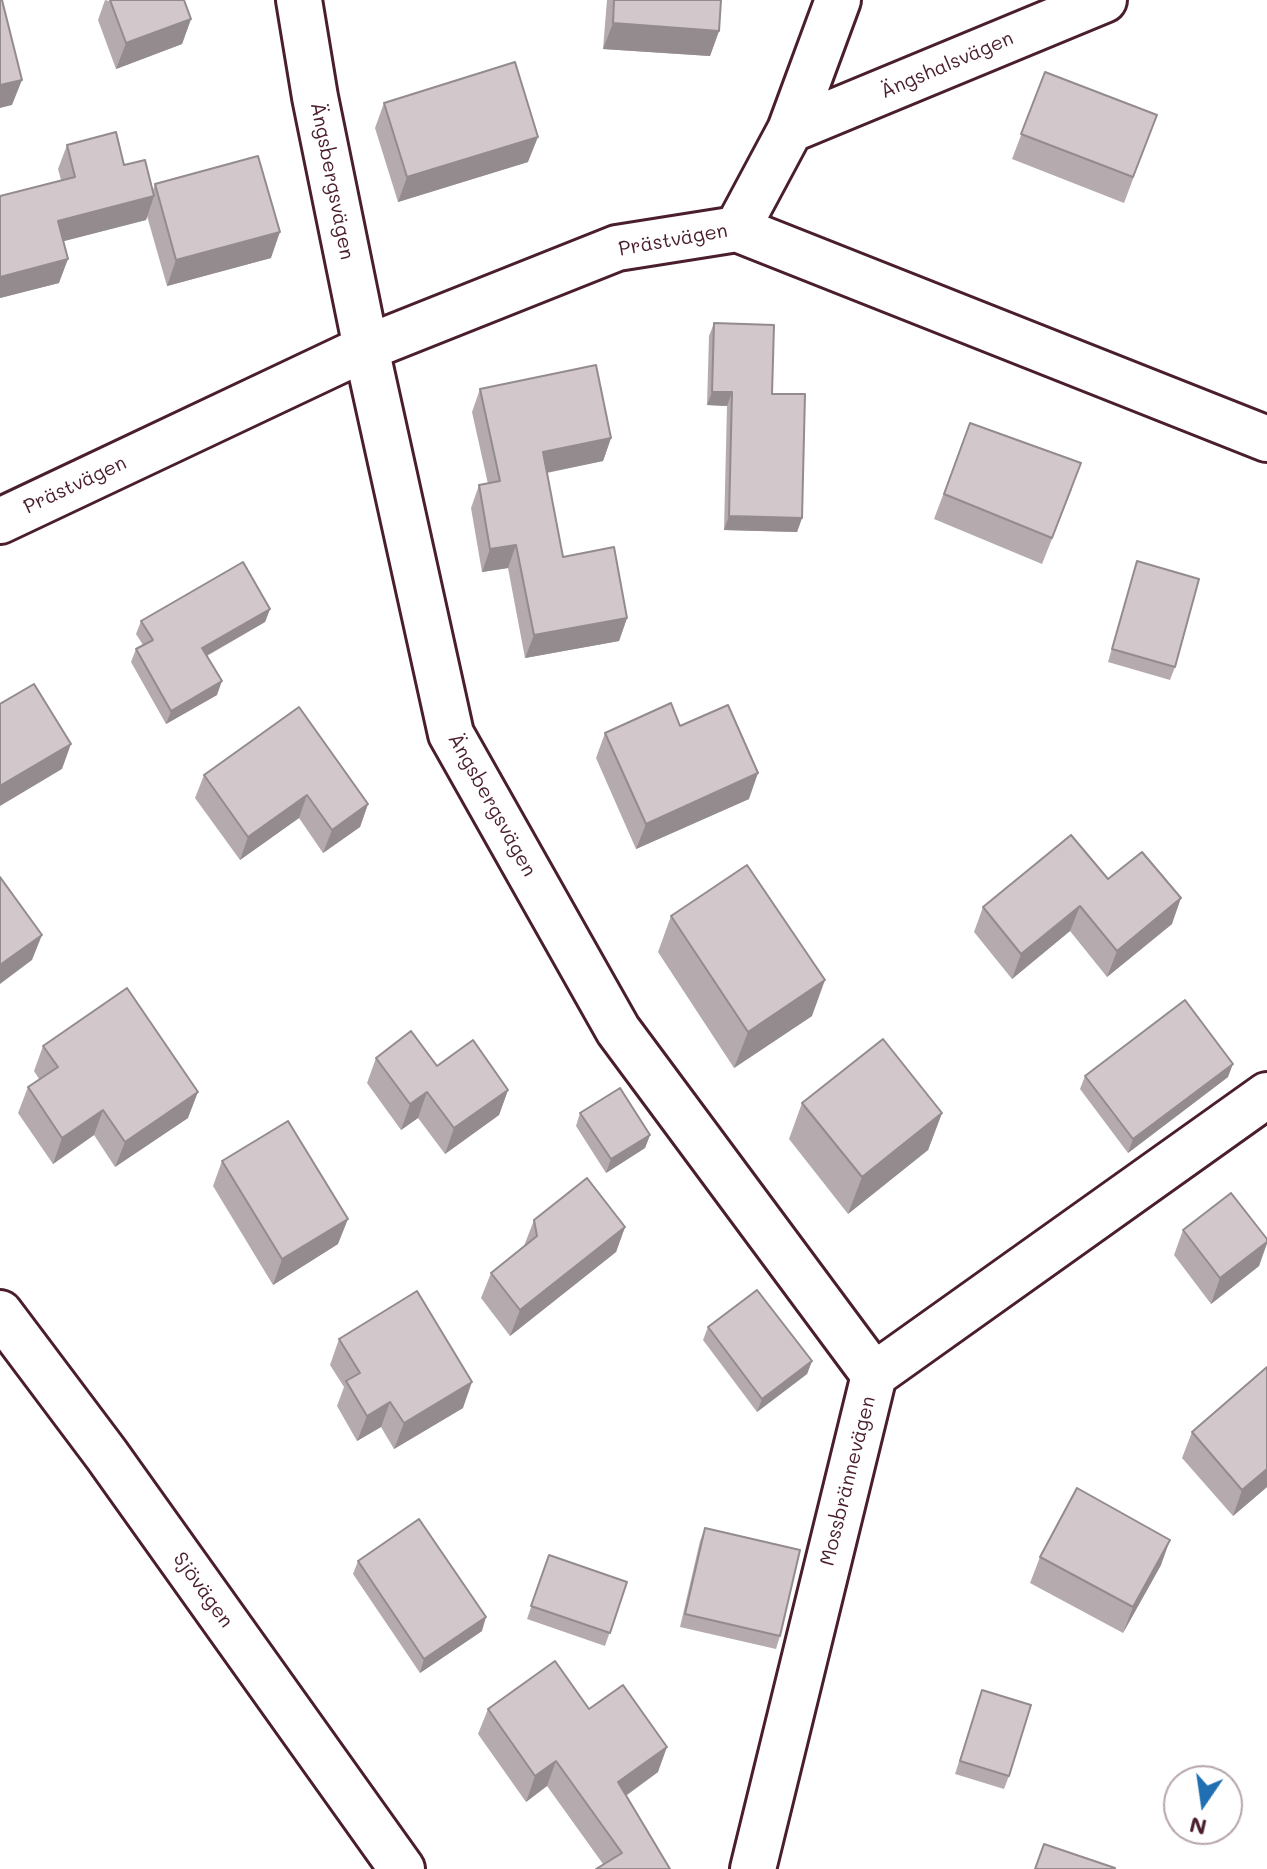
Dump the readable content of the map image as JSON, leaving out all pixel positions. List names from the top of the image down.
{
  "streets": {
    "street": [
      "Ängshalsvägen",
      "Ängsbergsvägen",
      "Prästvägen",
      "Mossbrännevägen",
      "Sjövägen"
    ]
  },
  "crossings": [
    ["Ängsbergsvägen", "Prästvägen"],
    ["Ängsbergsvägen", "Mossbrännevägen"]
  ],
  "north": "bottom"
}
